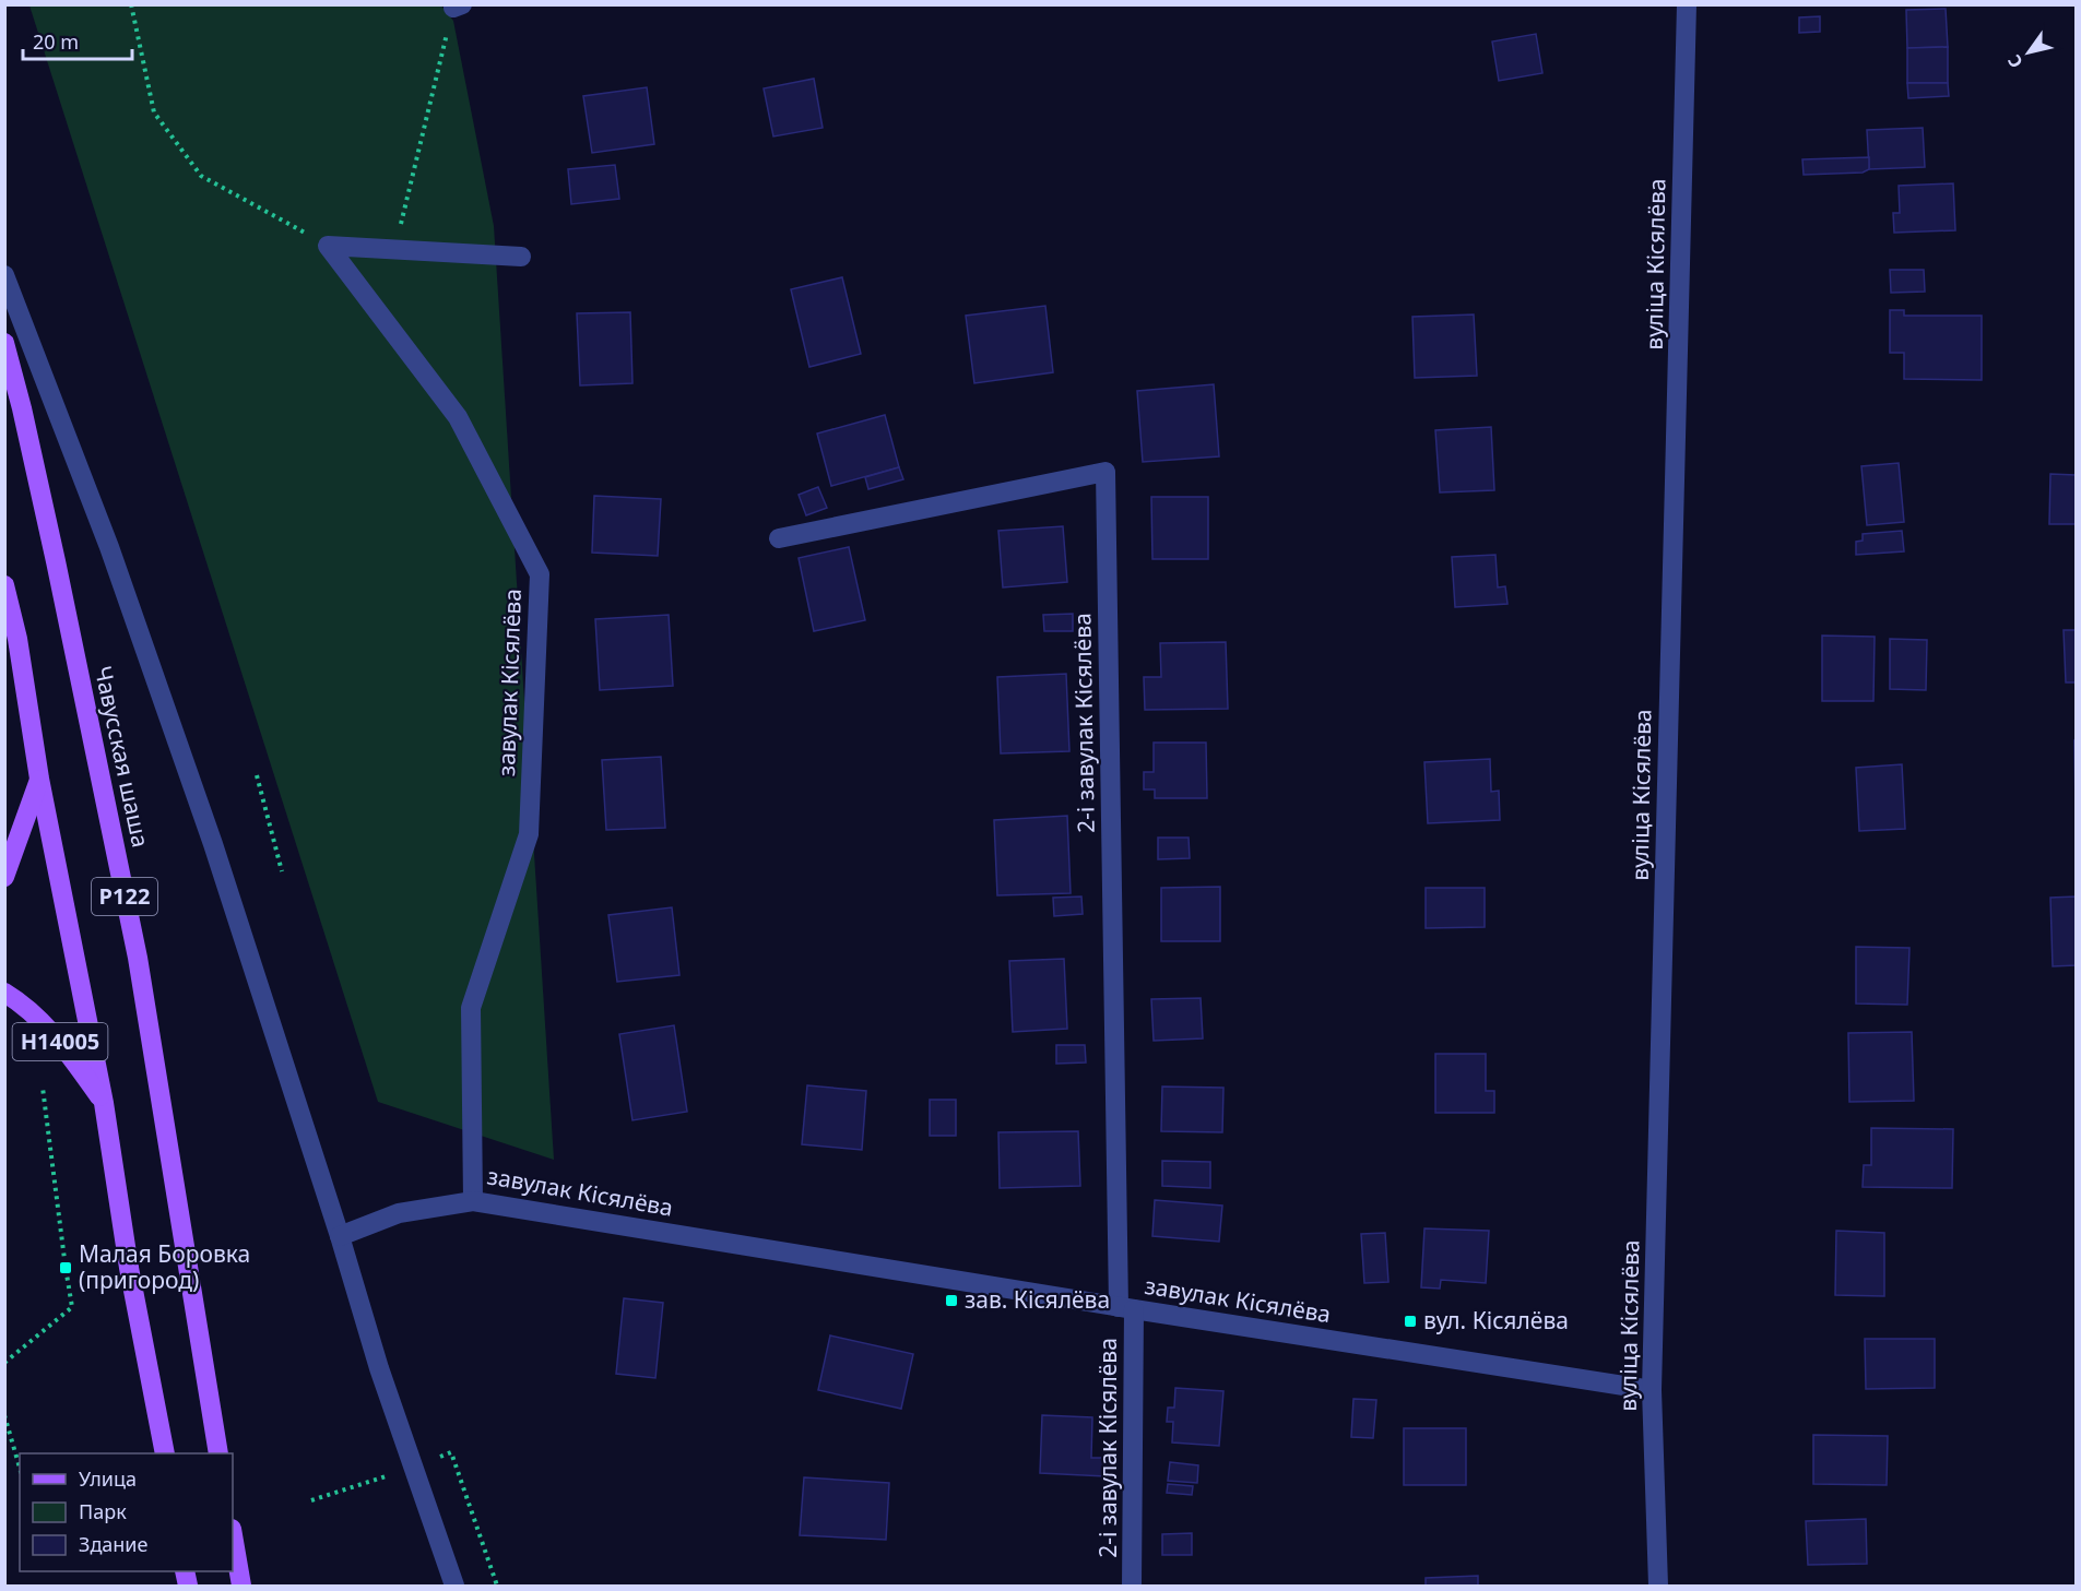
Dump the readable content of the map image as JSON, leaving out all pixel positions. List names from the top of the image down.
{
  "streets": {
    "main road": ["Чавусская шаша", "Р122", "Н14005"],
    "street": ["вуліца Кісялёва", "завулак Кісялёва", "2-і завулак Кісялёва"]
  },
  "crossings": [
    ["вуліца Кісялёва", "завулак Кісялёва"],
    ["завулак Кісялёва", "2-і завулак Кісялёва"],
    ["Р122", "Н14005"]
  ],
  "places": {
    "transit": ["Малая Боровка (пригород)", "зав. Кісялёва", "вул. Кісялёва"]
  },
  "legend": ["Улица", "Парк", "Здание"],
  "scale_bar": "20 m",
  "north": "bottom left"
}
